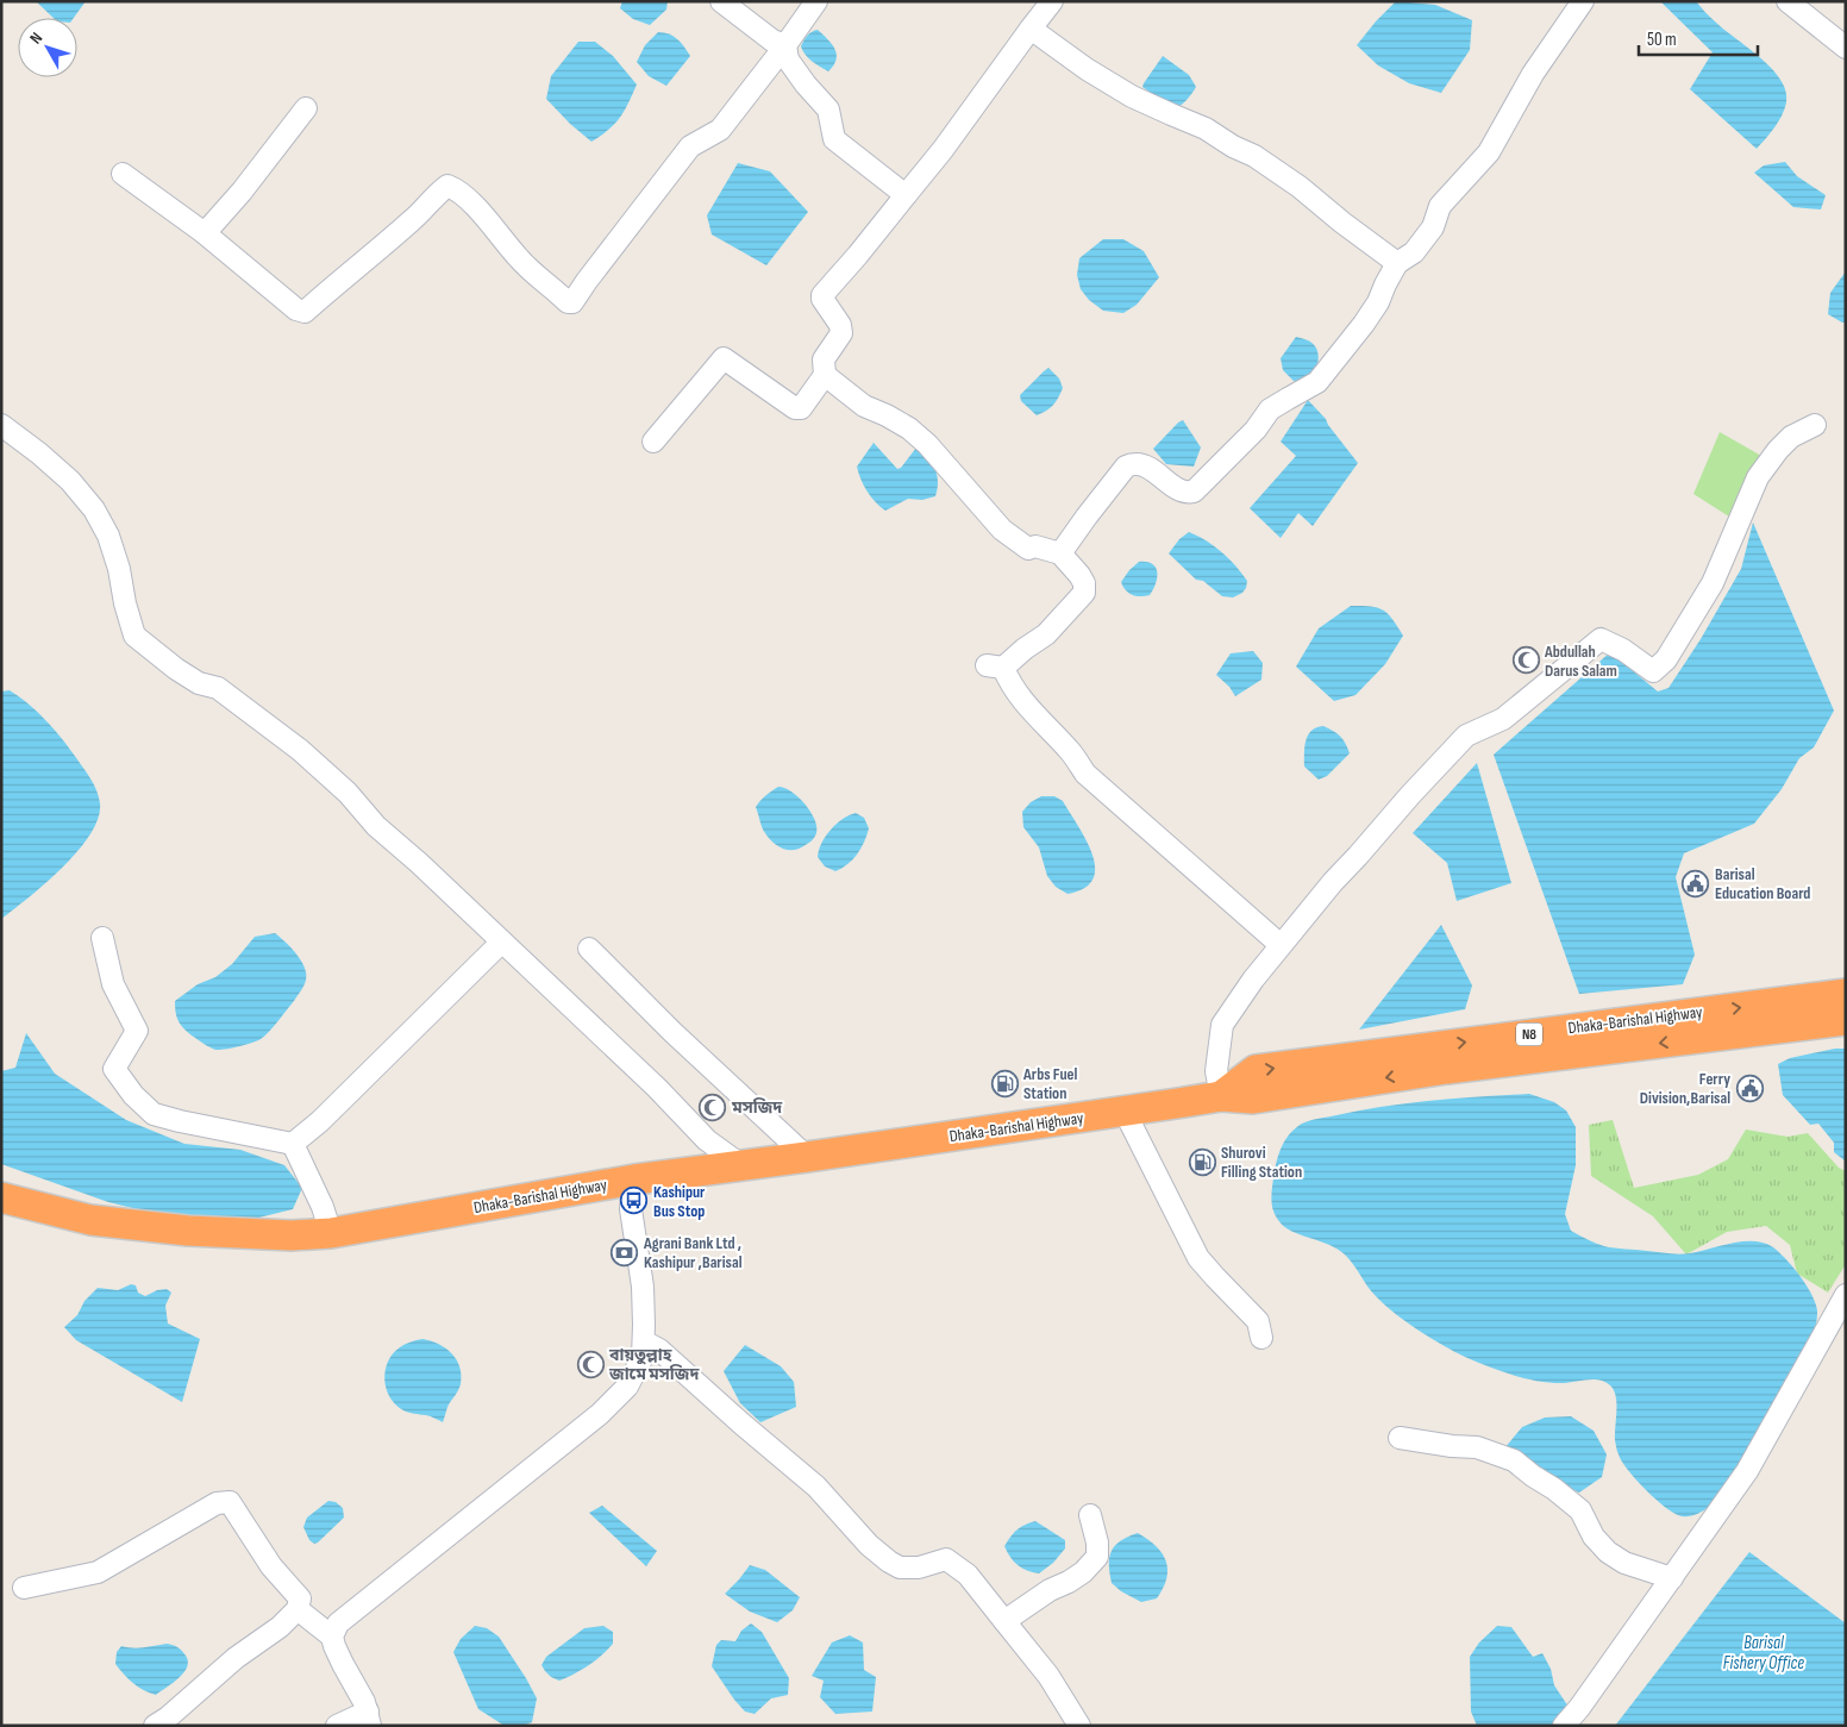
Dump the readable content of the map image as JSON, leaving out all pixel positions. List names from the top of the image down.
{
  "streets": {
    "highway": ["Dhaka-Barishal Highway", "N8"]
  },
  "water": ["Barisal Fishery Office"],
  "places": {
    "mosque": ["Abdullah Darus Salam", "মসজিদ", "বায়তুল্লাহ জামে মসজিদ"],
    "public building": ["Barisal Education Board", "Ferry Division,Barisal"],
    "fuel station": ["Arbs Fuel Station", "Shurovi Filling Station"],
    "bus stop": ["Kashipur Bus Stop"],
    "bank": ["Agrani Bank Ltd , Kashipur ,Barisal"]
  },
  "scale_bar": "50 m",
  "north": "top left"
}
